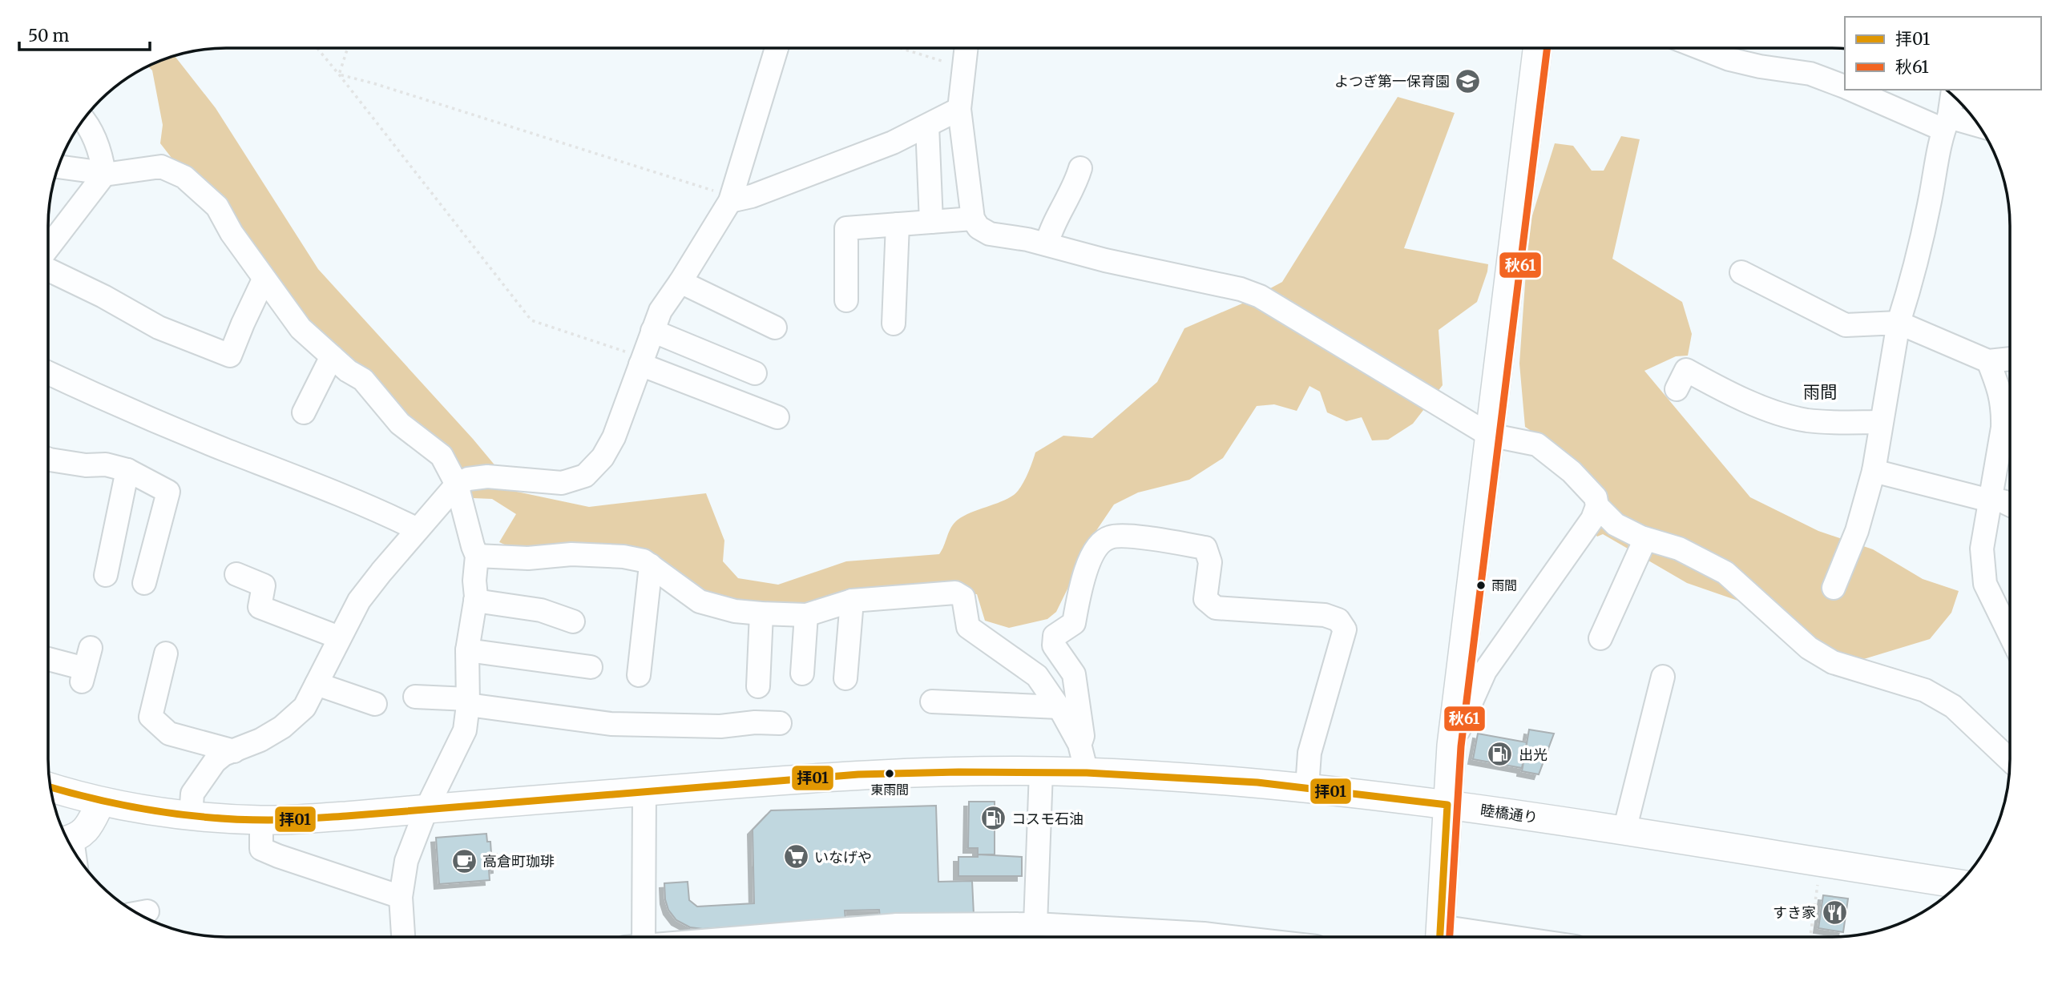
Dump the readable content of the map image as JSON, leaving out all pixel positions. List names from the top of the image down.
{
  "streets": {
    "main road": ["睦橋通り"]
  },
  "districts": ["雨間"],
  "places": {
    "school or university": ["よつぎ第一保育園"],
    "other": ["雨間", "東雨間"],
    "fuel station": ["出光", "コスモ石油"],
    "supermarket": ["いなげや"],
    "cafe": ["高倉町珈琲"],
    "restaurant": ["すき家"]
  },
  "lines": ["transit line 秋61", "transit line 拝01"],
  "legend": ["拝01", "秋61"],
  "scale_bar": "50 m"
}
